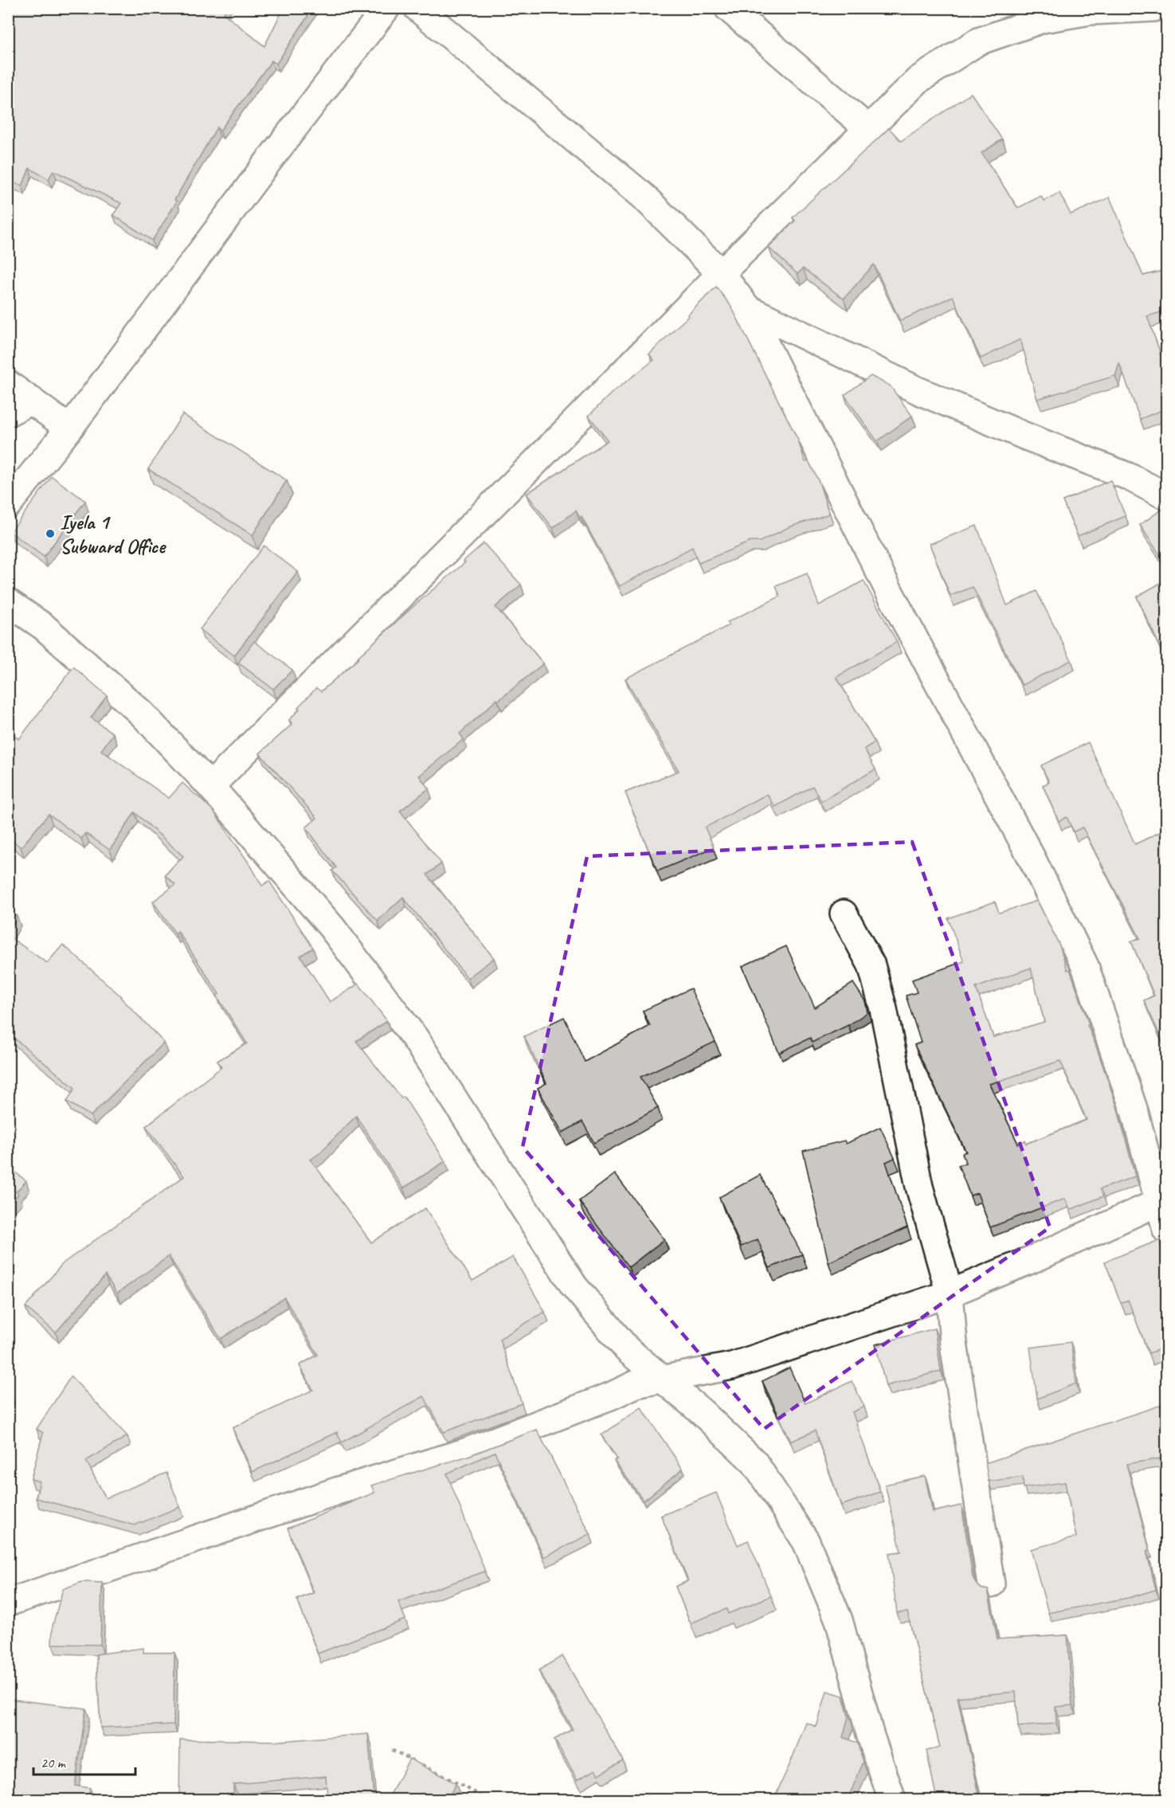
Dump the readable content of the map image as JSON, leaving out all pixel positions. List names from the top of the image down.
{
  "places": ["Iyela 1 Subward Office"],
  "scale_bar": "20 m"
}
